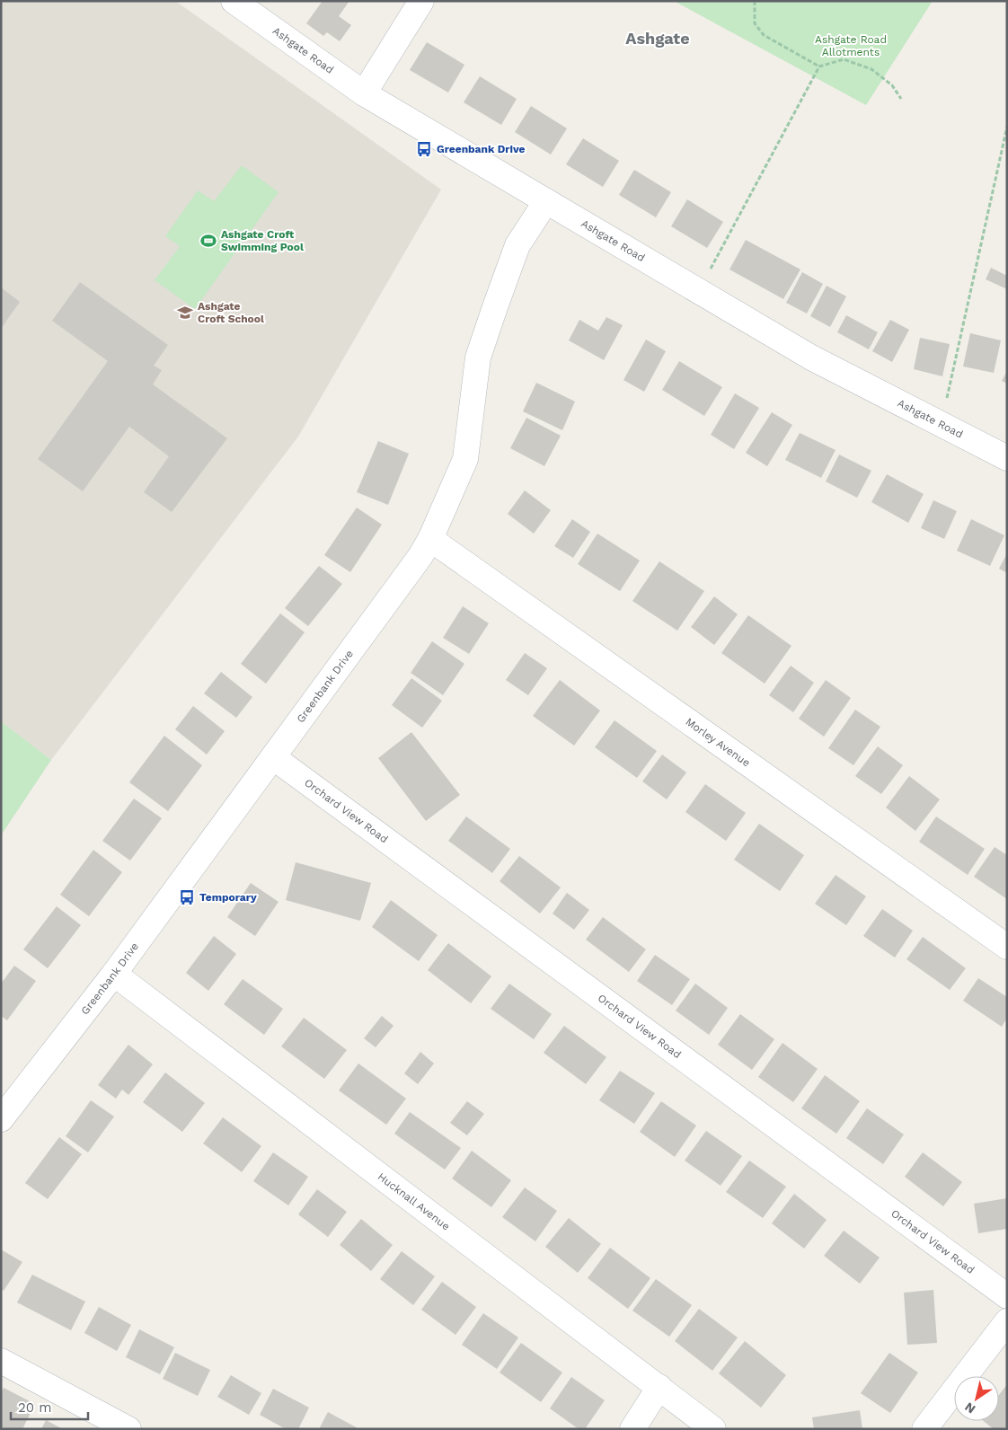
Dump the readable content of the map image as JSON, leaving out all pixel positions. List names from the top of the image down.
{
  "streets": {
    "street": [
      "Ashgate Road",
      "Greenbank Drive",
      "Morley Avenue",
      "Orchard View Road",
      "Hucknall Avenue"
    ]
  },
  "crossings": [
    ["Ashgate Road", "Greenbank Drive"],
    ["Greenbank Drive", "Morley Avenue"],
    ["Greenbank Drive", "Orchard View Road"],
    ["Greenbank Drive", "Hucknall Avenue"]
  ],
  "districts": ["Ashgate"],
  "parks": ["Ashgate Road Allotments"],
  "places": {
    "bus stop": ["Greenbank Drive", "Temporary"],
    "sports": ["Ashgate Croft Swimming Pool"],
    "school or university": ["Ashgate Croft School"]
  },
  "scale_bar": "20 m",
  "north": "bottom left"
}
